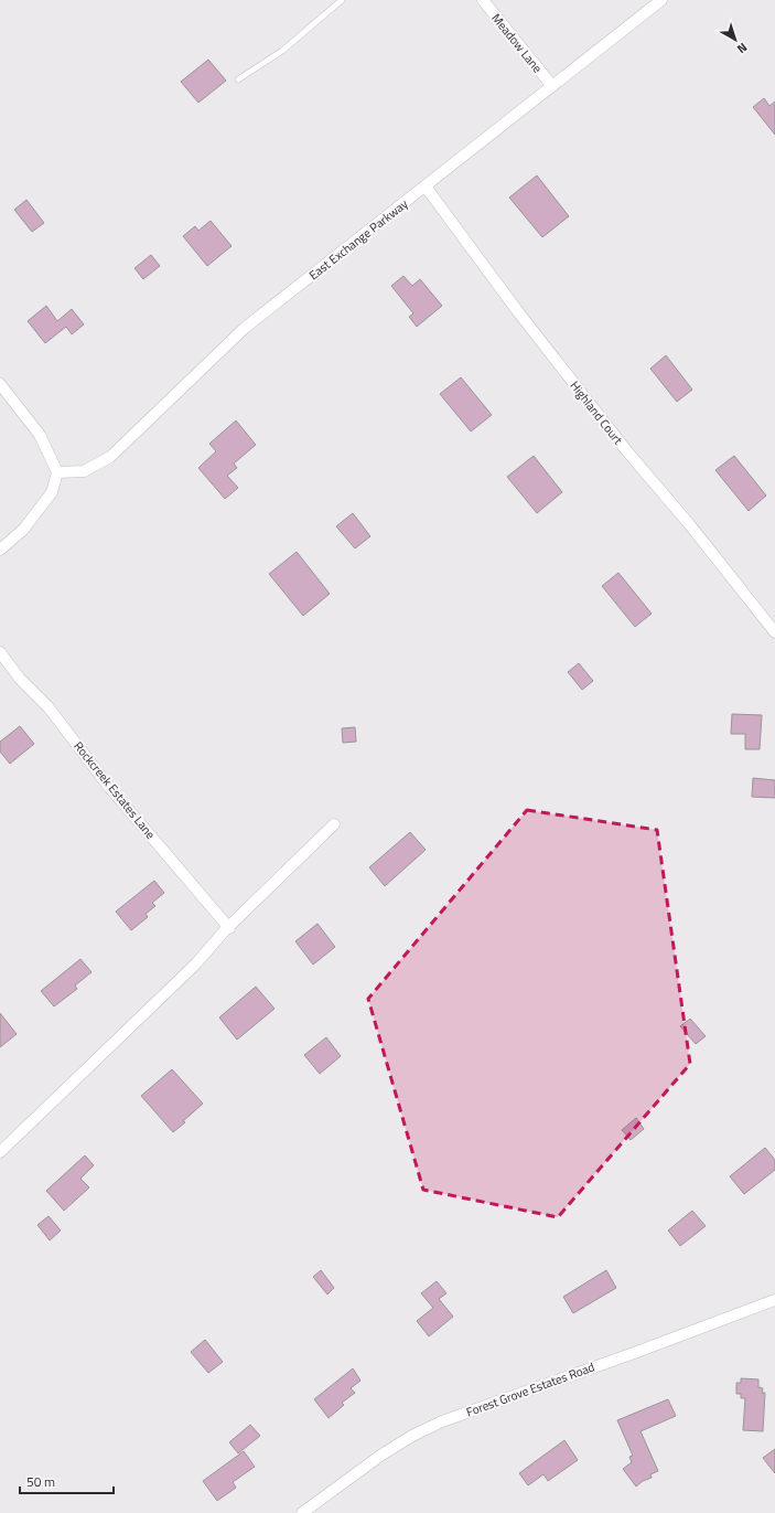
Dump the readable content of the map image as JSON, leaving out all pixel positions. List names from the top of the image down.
{
  "streets": {
    "street": [
      "Meadow Lane",
      "East Exchange Parkway",
      "Highland Court",
      "Rockcreek Estates Lane",
      "Forest Grove Estates Road"
    ]
  },
  "crossings": [
    ["Meadow Lane", "East Exchange Parkway"],
    ["East Exchange Parkway", "Highland Court"]
  ],
  "scale_bar": "50 m",
  "north": "bottom right"
}
